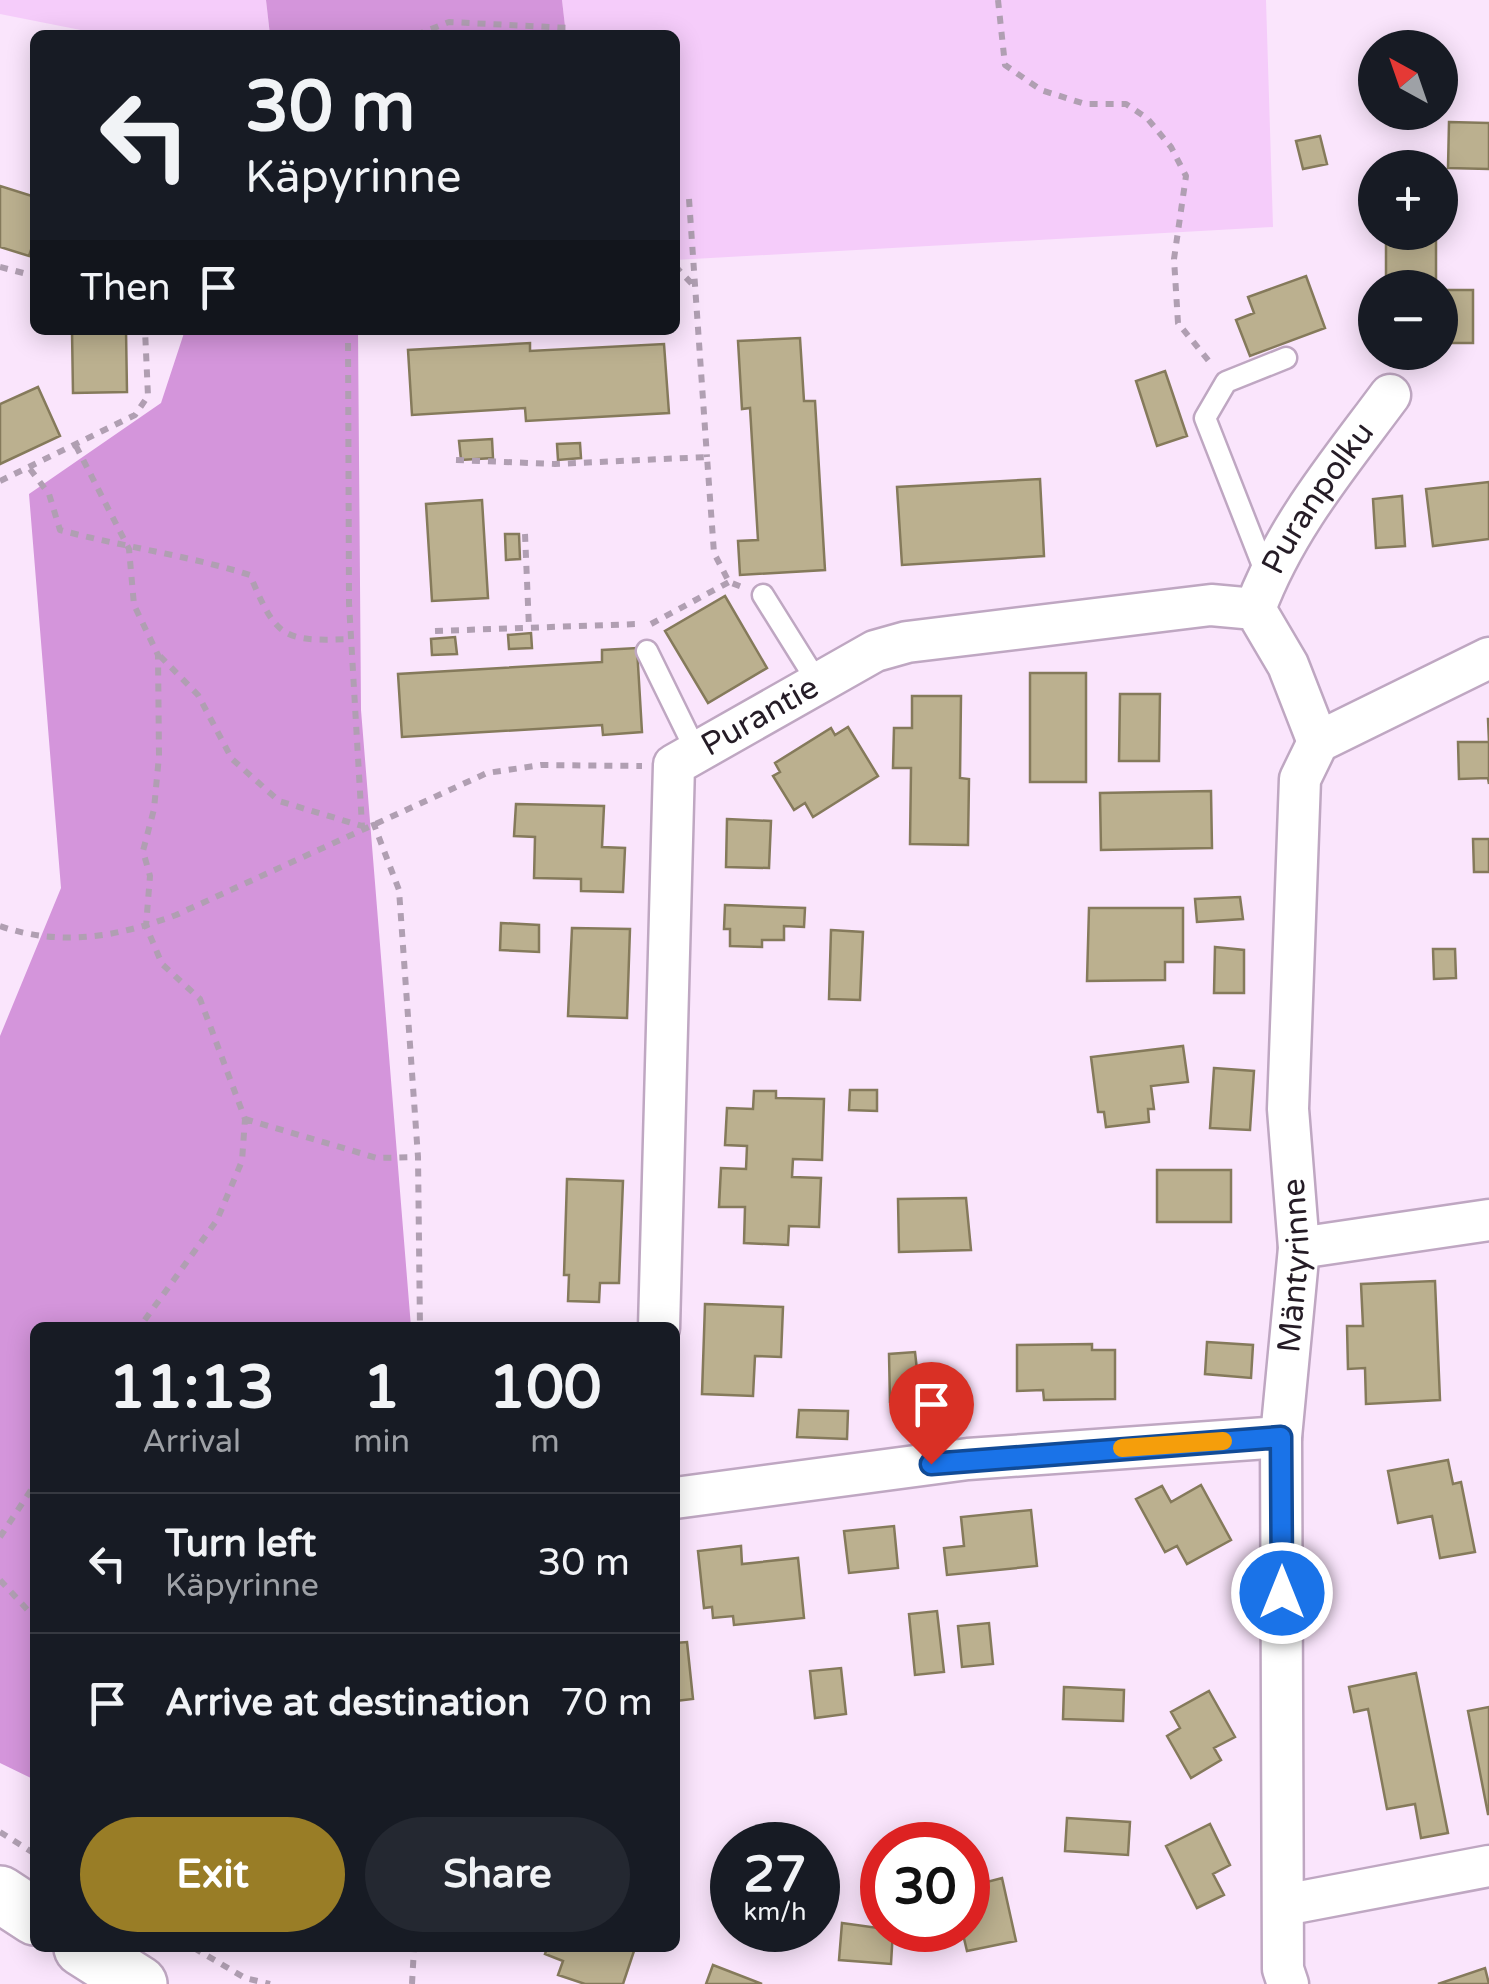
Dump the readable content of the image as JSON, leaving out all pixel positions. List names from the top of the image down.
{
  "streets": {
    "street": ["Puranpolku", "Purantie", "Mäntyrinne"]
  },
  "crossings": [
    ["Puranpolku", "Purantie"]
  ],
  "north": "top left",
  "page": {
    "map_buttons": ["+", "−"],
    "turn": ["30 m", "Käpyrinne"],
    "then": "Then",
    "eta": [
      "11:13",
      "Arrival",
      "1",
      "min",
      "100",
      "m"
    ],
    "list": [
      {
        "name": "Turn left",
        "note": "Käpyrinne",
        "value": "30 m"
      },
      {
        "name": "Arrive at destination",
        "value": "70 m"
      }
    ],
    "buttons": ["Exit", "Share"],
    "speed": "27 km/h",
    "limit": "30"
  }
}
